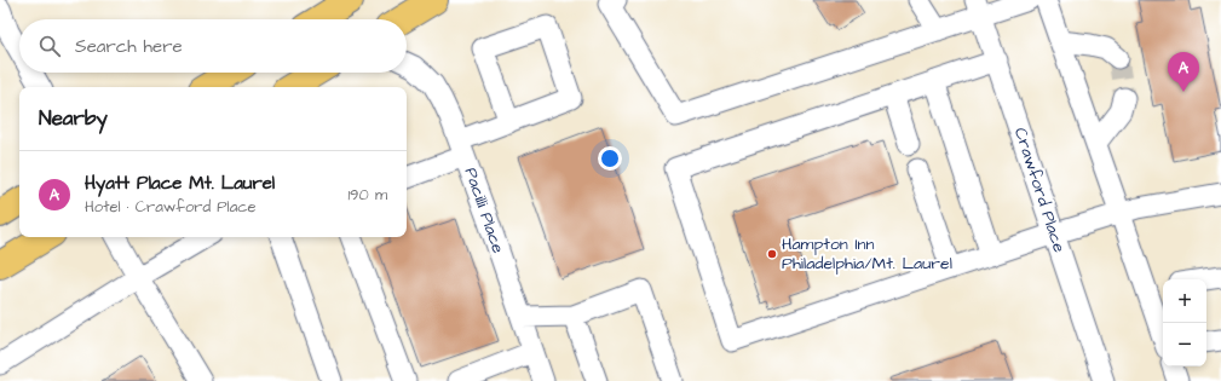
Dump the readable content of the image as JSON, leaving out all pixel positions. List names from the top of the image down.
{
  "streets": {
    "street": ["Crawford Place", "Pacilli Place"]
  },
  "places": ["Hampton Inn Philadelphia/Mt. Laurel"],
  "page": {
    "search": "Search here",
    "pins": "A",
    "heading": "Nearby",
    "list": [
      {
        "mark": "A",
        "name": "Hyatt Place Mt. Laurel",
        "note": "Hotel · Crawford Place",
        "value": "190 m"
      }
    ],
    "map_buttons": ["+", "−"]
  }
}
